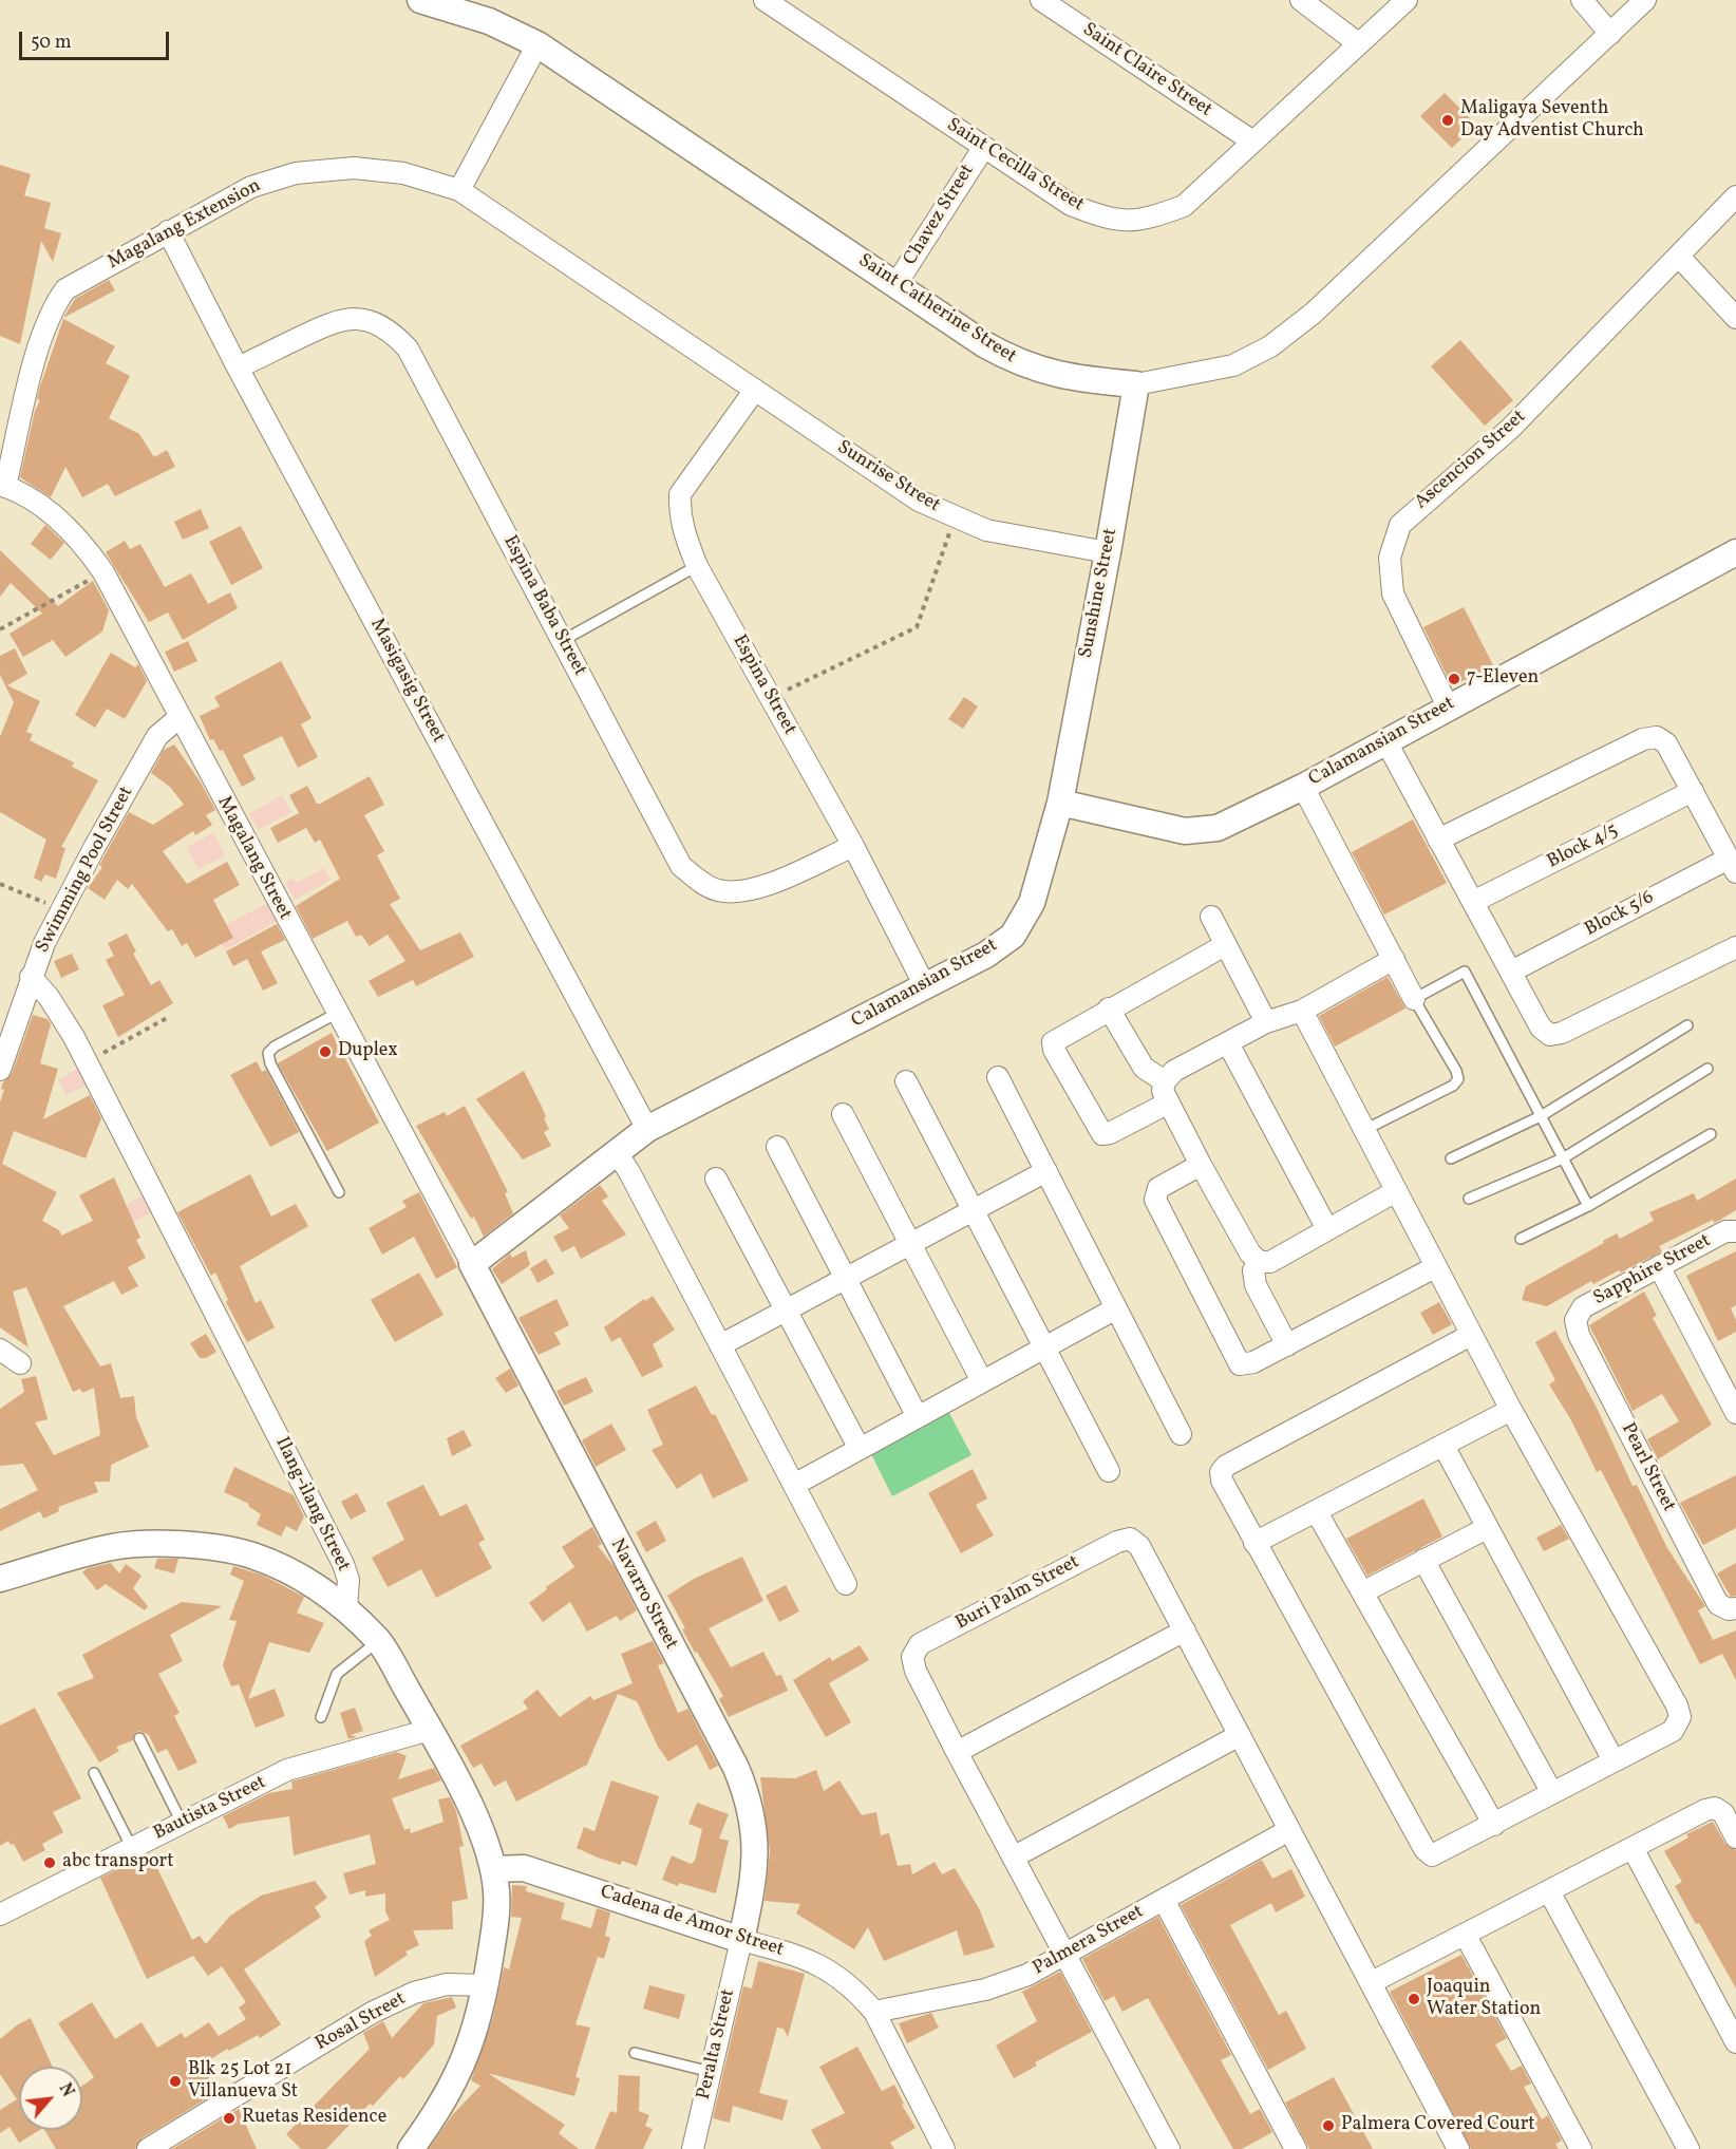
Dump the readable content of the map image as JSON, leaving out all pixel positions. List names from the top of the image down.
{
  "streets": {
    "street": [
      "Saint Claire Street",
      "Saint Cecilla Street",
      "Chavez Street",
      "Magalang Extension",
      "Saint Catherine Street",
      "Ascencion Street",
      "Sunrise Street",
      "Sunshine Street",
      "Espina Baba Street",
      "Masigasig Street",
      "Espina Street",
      "Calamansian Street",
      "Block 4/5",
      "Magalang Street",
      "Swimming Pool Street",
      "Block 5/6",
      "Sapphire Street",
      "Pearl Street",
      "Ilang-ilang Street",
      "Buri Palm Street",
      "Navarro Street",
      "Bautista Street",
      "Cadena de Amor Street",
      "Palmera Street",
      "Rosal Street",
      "Peralta Street"
    ]
  },
  "crossings": [
    ["Saint Claire Street", "Saint Cecilla Street"],
    ["Saint Cecilla Street", "Chavez Street"],
    ["Chavez Street", "Saint Catherine Street"],
    ["Magalang Extension", "Sunrise Street"],
    ["Magalang Extension", "Masigasig Street"],
    ["Magalang Extension", "Espina Street"],
    ["Magalang Extension", "Magalang Street"],
    ["Saint Catherine Street", "Sunshine Street"],
    ["Ascencion Street", "Calamansian Street"],
    ["Sunrise Street", "Sunshine Street"],
    ["Sunrise Street", "Espina Street"],
    ["Sunshine Street", "Calamansian Street"],
    ["Espina Baba Street", "Masigasig Street"],
    ["Espina Baba Street", "Espina Street"],
    ["Masigasig Street", "Calamansian Street"],
    ["Espina Street", "Calamansian Street"],
    ["Calamansian Street", "Magalang Street"],
    ["Calamansian Street", "Navarro Street"],
    ["Magalang Street", "Swimming Pool Street"],
    ["Magalang Street", "Navarro Street"],
    ["Swimming Pool Street", "Ilang-ilang Street"],
    ["Sapphire Street", "Pearl Street"],
    ["Navarro Street", "Cadena de Amor Street"],
    ["Navarro Street", "Peralta Street"],
    ["Cadena de Amor Street", "Palmera Street"],
    ["Cadena de Amor Street", "Peralta Street"]
  ],
  "places": [
    "Maligaya Seventh Day Adventist Church",
    "7-Eleven",
    "Duplex",
    "abc transport",
    "Joaquin Water Station",
    "Blk 25 Lot 21 Villanueva St",
    "Ruetas Residence",
    "Palmera Covered Court"
  ],
  "scale_bar": "50 m",
  "north": "top right"
}
